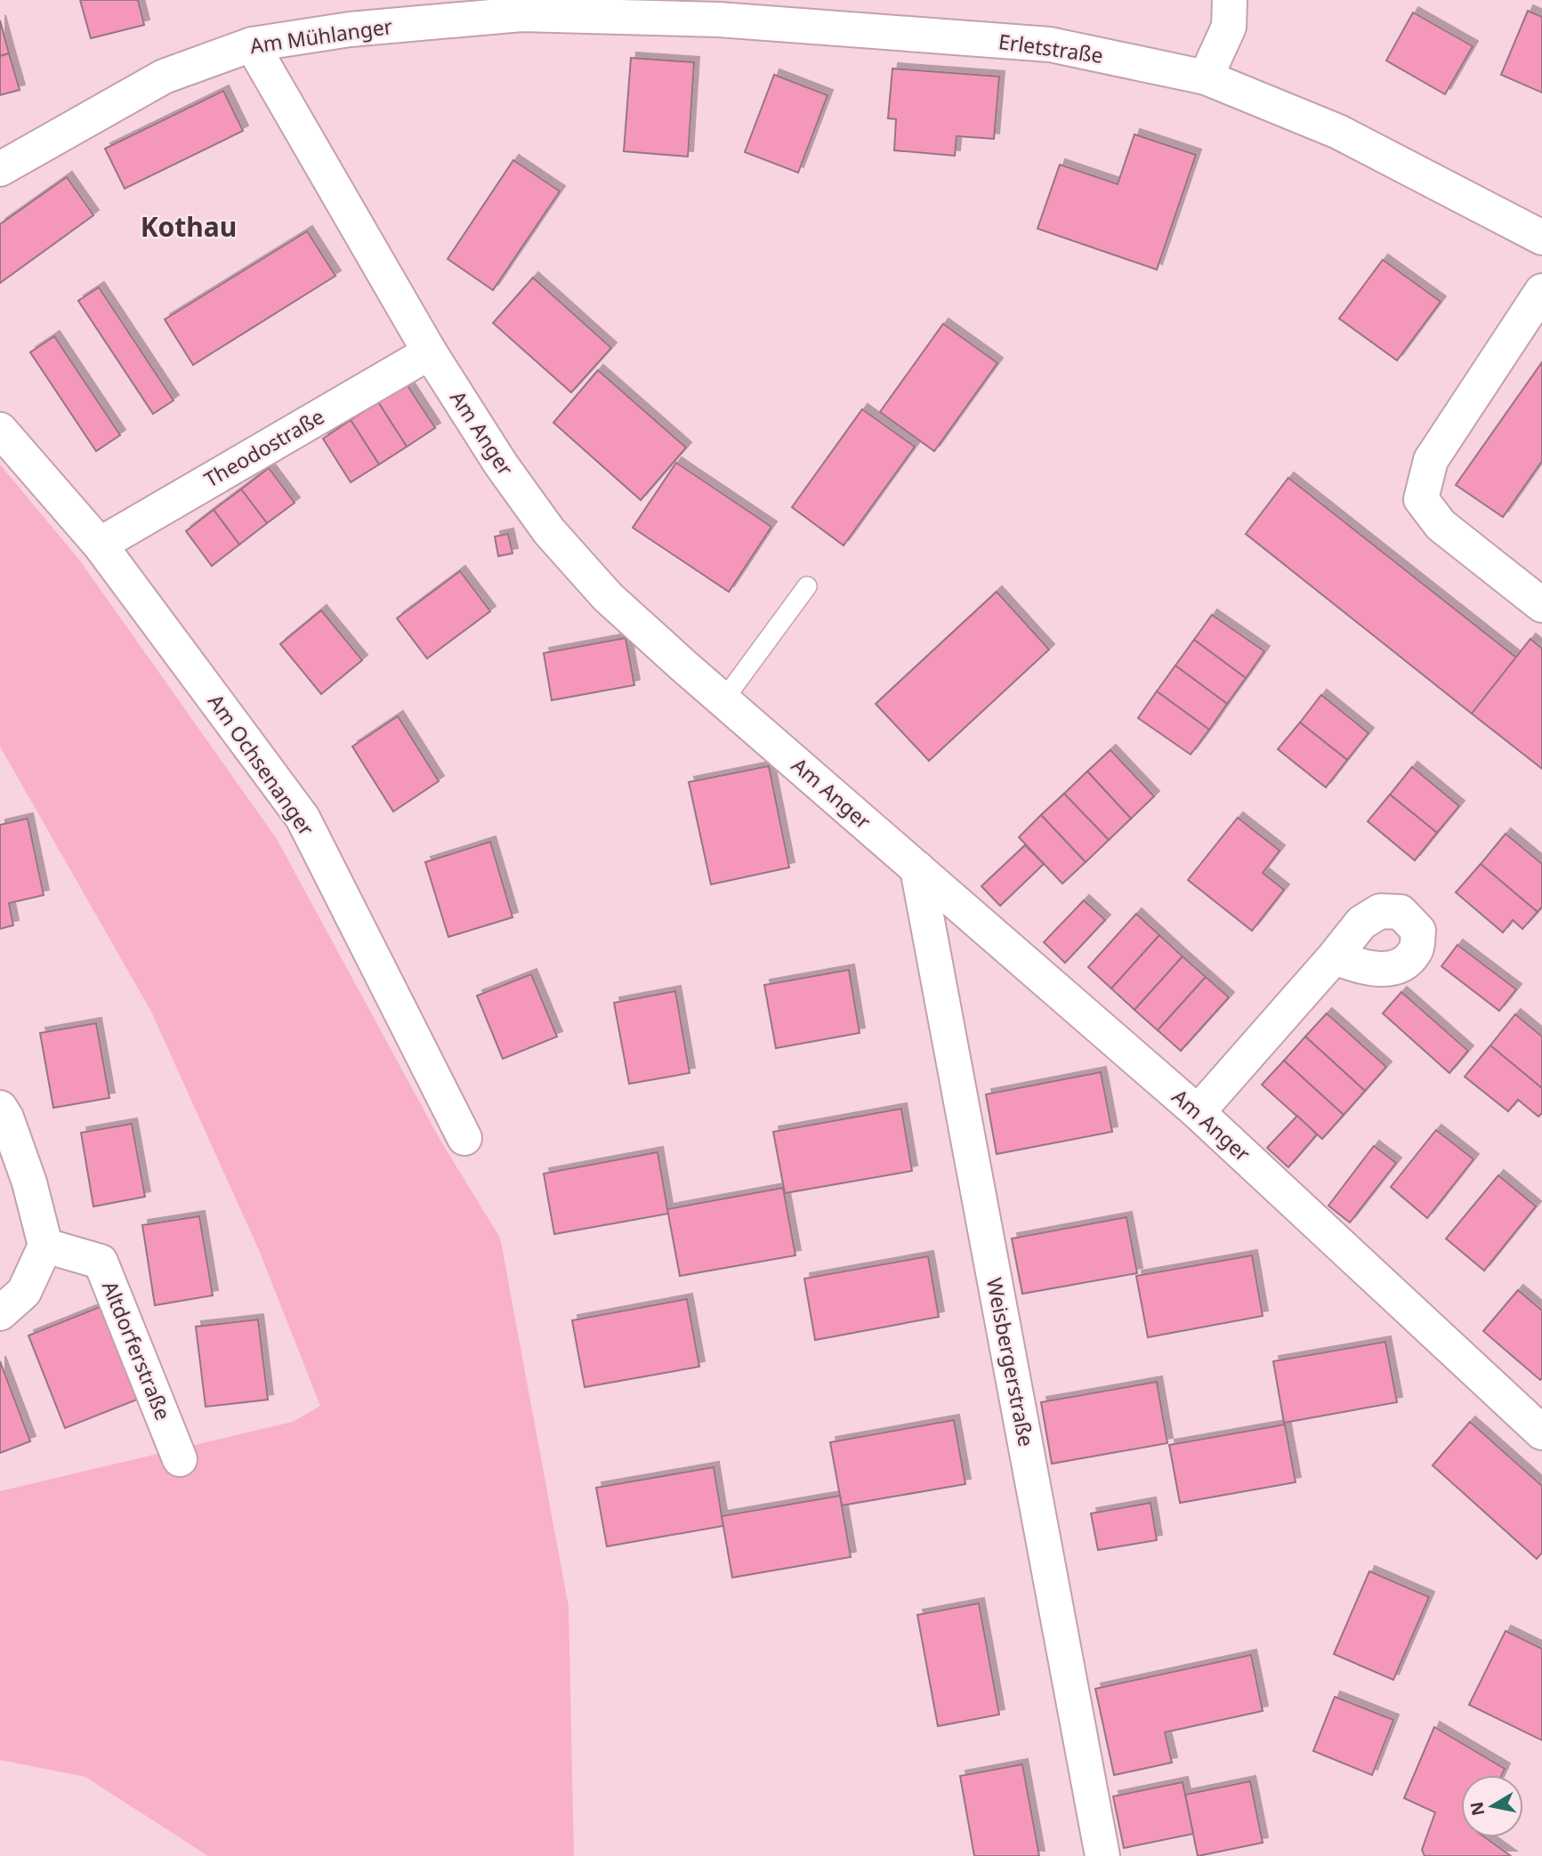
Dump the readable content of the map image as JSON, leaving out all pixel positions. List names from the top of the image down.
{
  "streets": {
    "street": [
      "Am Mühlanger",
      "Erletstraße",
      "Am Anger",
      "Theodostraße",
      "Am Ochsenanger",
      "Altdorferstraße",
      "Weisbergerstraße"
    ]
  },
  "crossings": [
    ["Am Mühlanger", "Erletstraße"],
    ["Am Mühlanger", "Am Anger"],
    ["Am Anger", "Theodostraße"],
    ["Am Anger", "Weisbergerstraße"],
    ["Theodostraße", "Am Ochsenanger"]
  ],
  "districts": ["Kothau"],
  "north": "left"
}
